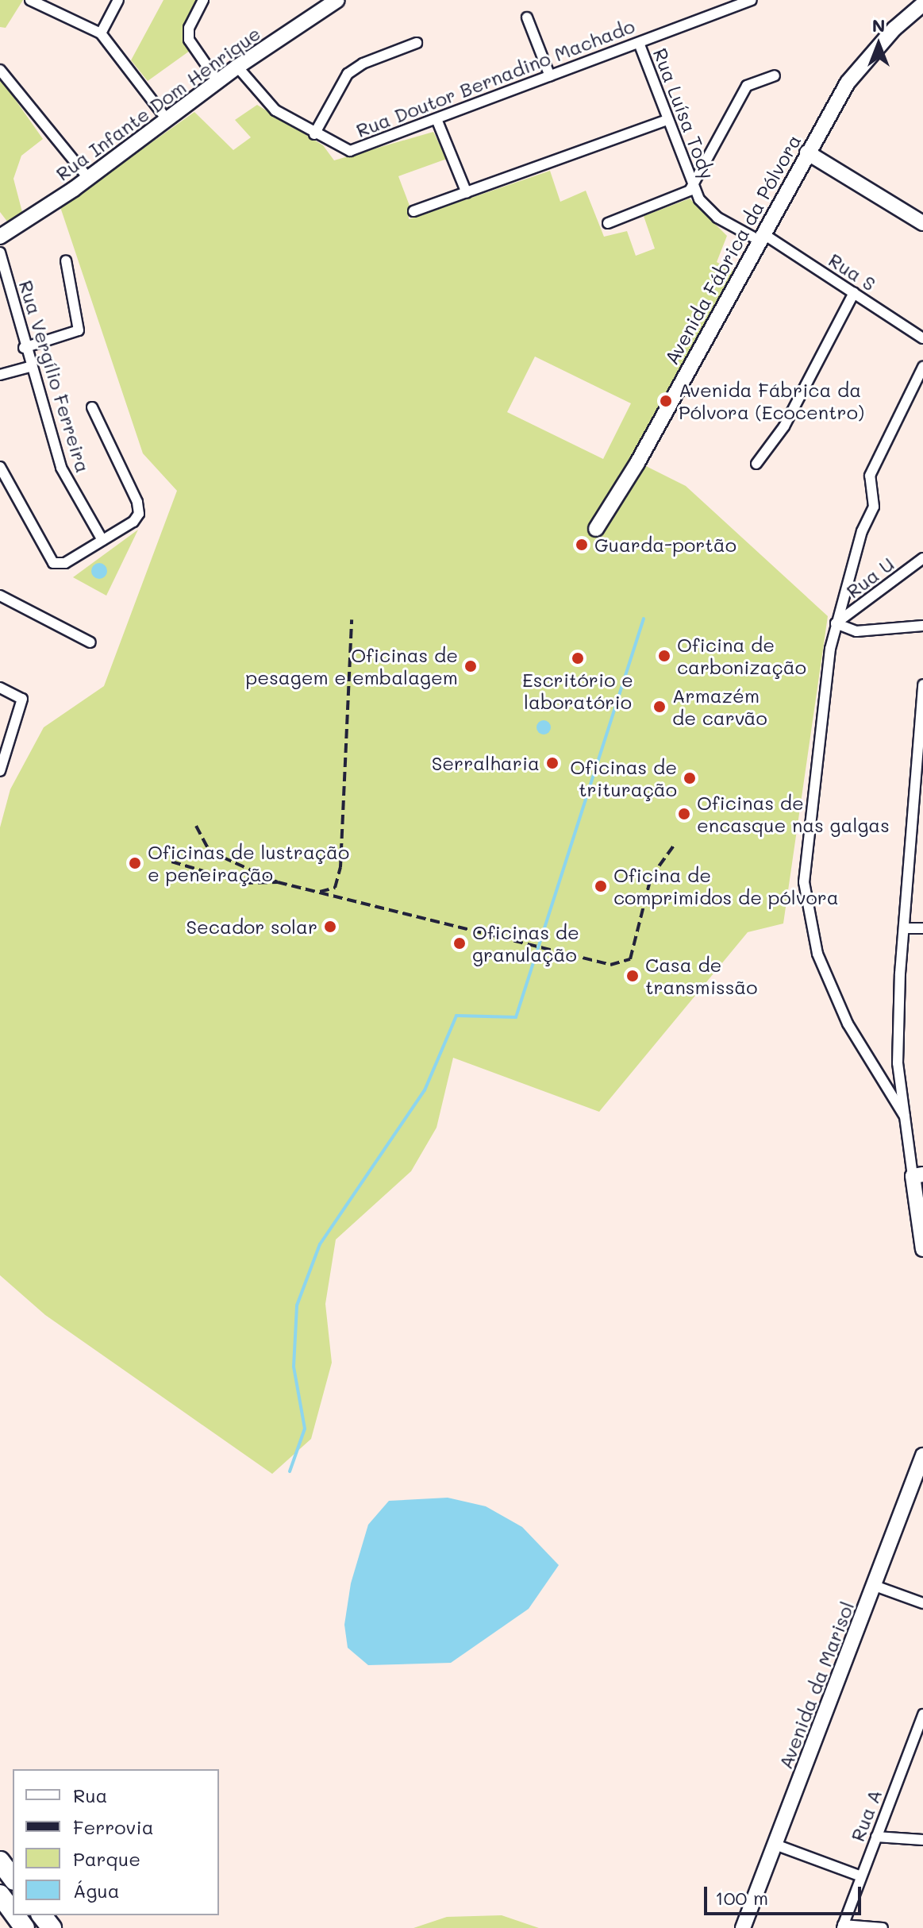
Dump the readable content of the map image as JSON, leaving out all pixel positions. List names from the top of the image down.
{
  "streets": {
    "street": [
      "Rua Doutor Bernadino Machado",
      "Rua Infante Dom Henrique",
      "Rua Luísa Tody",
      "Avenida Fábrica da Pólvora",
      "Rua S",
      "Rua Vergílio Ferreira",
      "Rua U",
      "Avenida da Marisol",
      "Rua A"
    ]
  },
  "crossings": [
    ["Rua Doutor Bernadino Machado", "Rua Infante Dom Henrique"],
    ["Rua Doutor Bernadino Machado", "Rua Luísa Tody"],
    ["Rua Luísa Tody", "Avenida Fábrica da Pólvora"],
    ["Rua Luísa Tody", "Rua S"],
    ["Avenida Fábrica da Pólvora", "Rua S"]
  ],
  "places": [
    "Avenida Fábrica da Pólvora (Ecocentro)",
    "Guarda-portão",
    "Oficina de carbonização",
    "Escritório e laboratório",
    "Oficinas de pesagem e embalagem",
    "Armazém de carvão",
    "Serralharia",
    "Oficinas de trituração",
    "Oficinas de encasque nas galgas",
    "Oficinas de lustração e peneiração",
    "Oficina de comprimidos de pólvora",
    "Secador solar",
    "Oficinas de granulação",
    "Casa de transmissão"
  ],
  "legend": [
    "Rua",
    "Ferrovia",
    "Parque",
    "Água"
  ],
  "scale_bar": "100 m",
  "north": "top"
}
